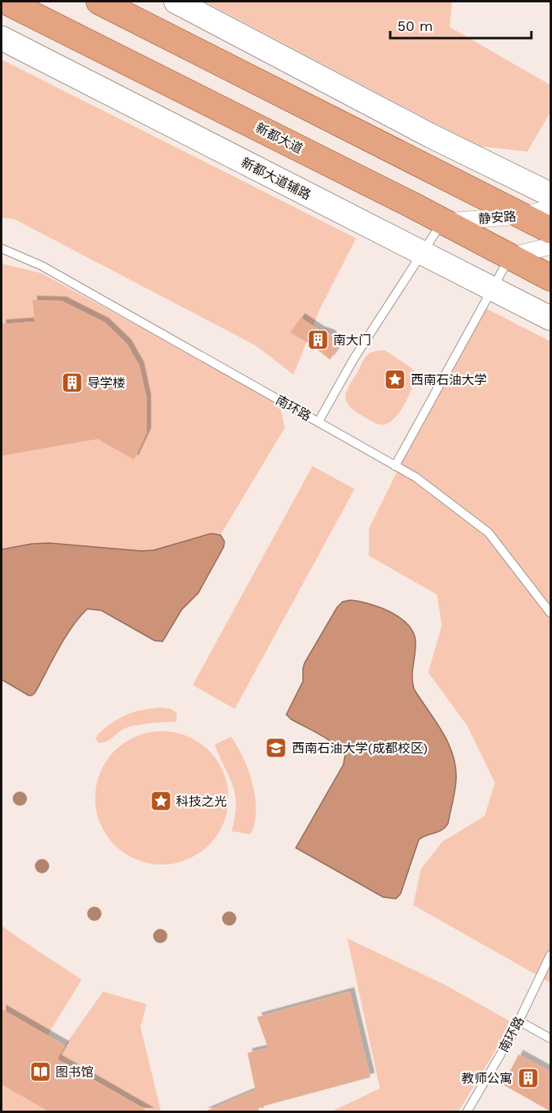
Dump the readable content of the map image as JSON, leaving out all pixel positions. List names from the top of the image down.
{
  "streets": {
    "main road": ["新都大道"],
    "street": ["新都大道辅路", "静安路"],
    "lane": ["南环路"]
  },
  "crossings": [
    ["新都大道", "静安路"]
  ],
  "places": {
    "building": ["南大门", "导学楼", "教师公寓"],
    "place": ["西南石油大学", "科技之光"],
    "school or university": ["西南石油大学(成都校区)"],
    "library": ["图书馆"]
  },
  "scale_bar": "50 m"
}
